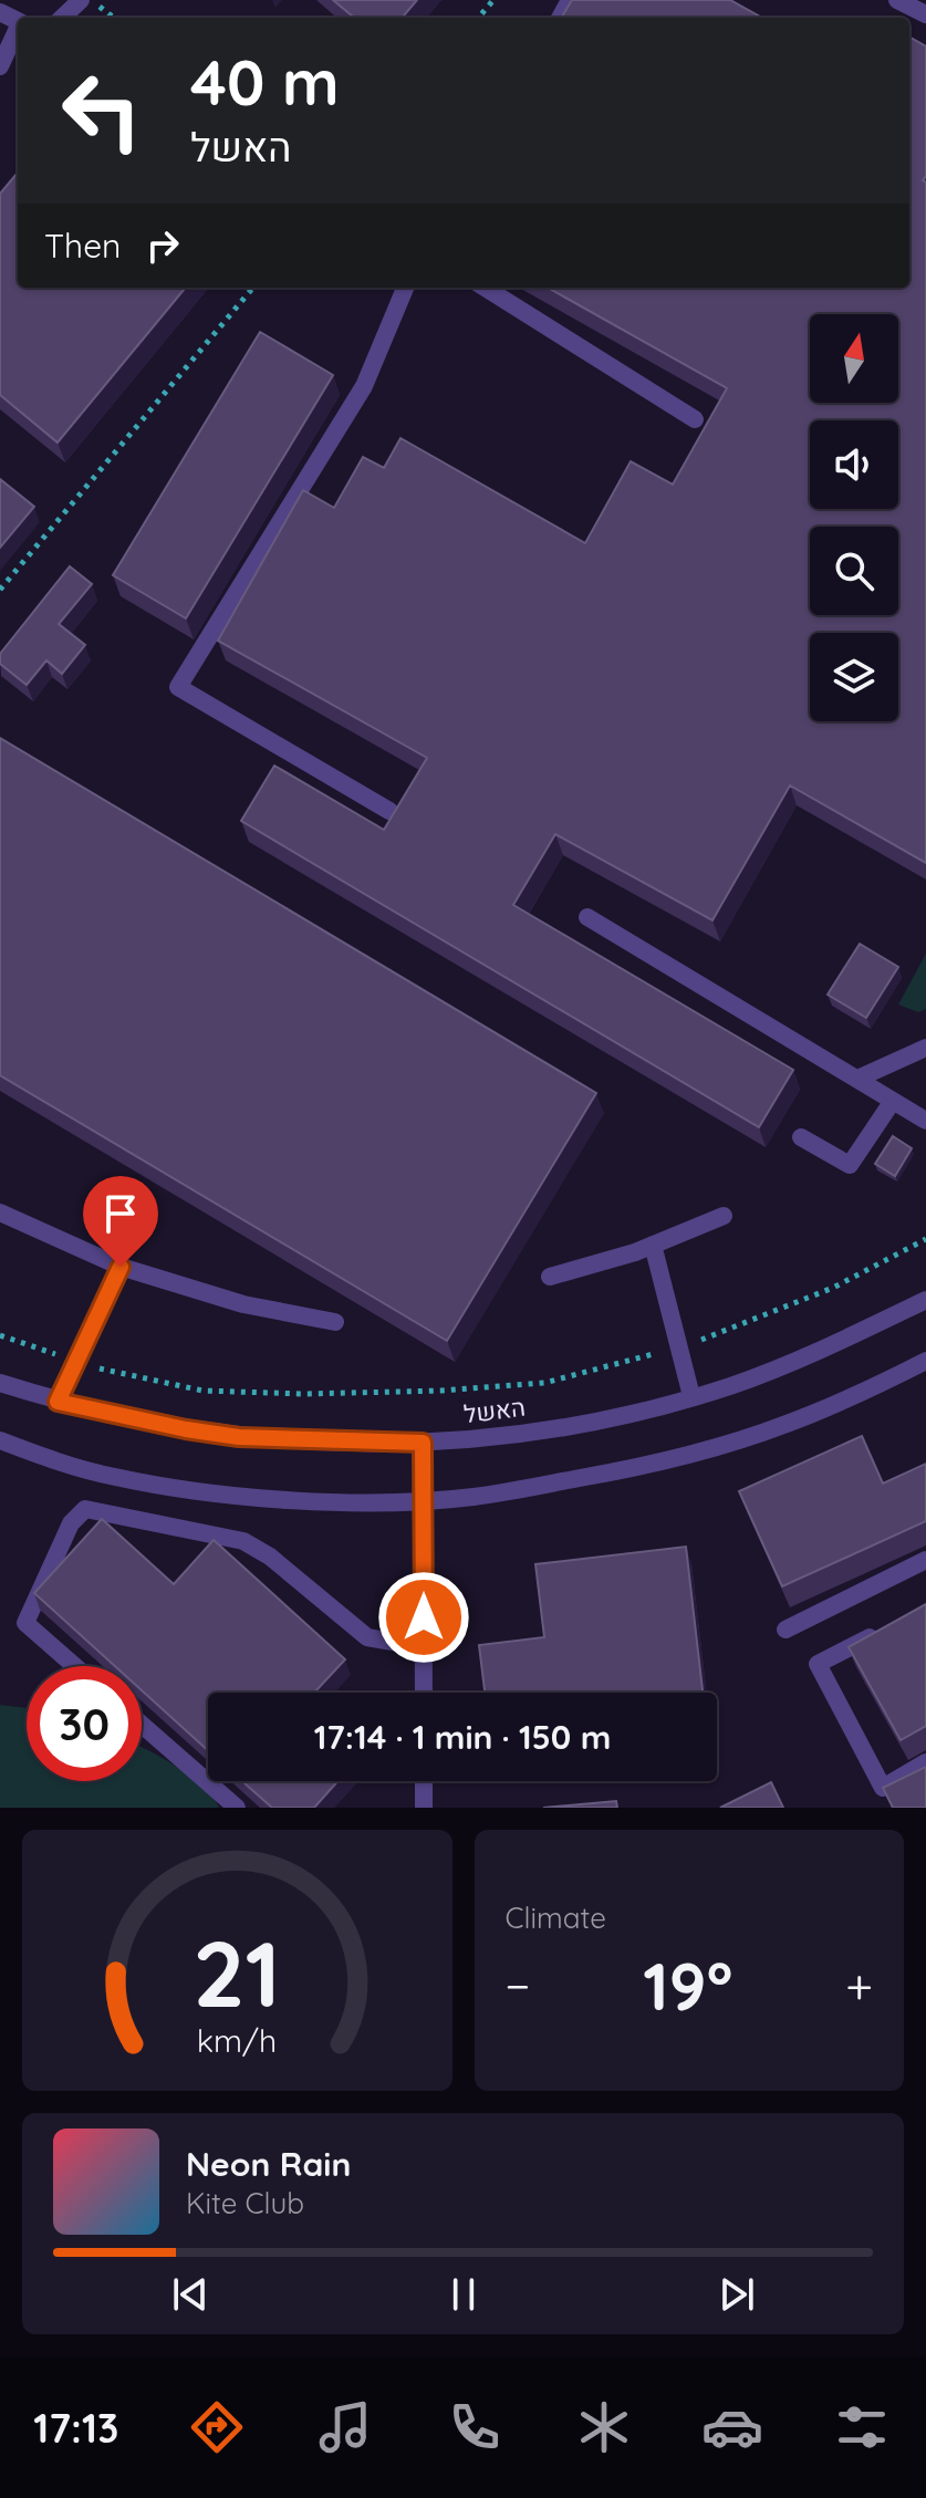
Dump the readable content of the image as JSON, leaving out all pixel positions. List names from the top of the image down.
{
  "streets": {
    "street": ["האשל"]
  },
  "north": "top",
  "page": {
    "turn": ["40 m", "האשל"],
    "then": "Then",
    "limit": "30",
    "trip": "17:14 · 1 min · 150 m",
    "tile": "Climate",
    "heat": ["−", "19°", "+"],
    "song": ["Neon Rain", "Kite Club"],
    "tabs": "17:13",
    "gauge": ["21", "km/h"]
  }
}
